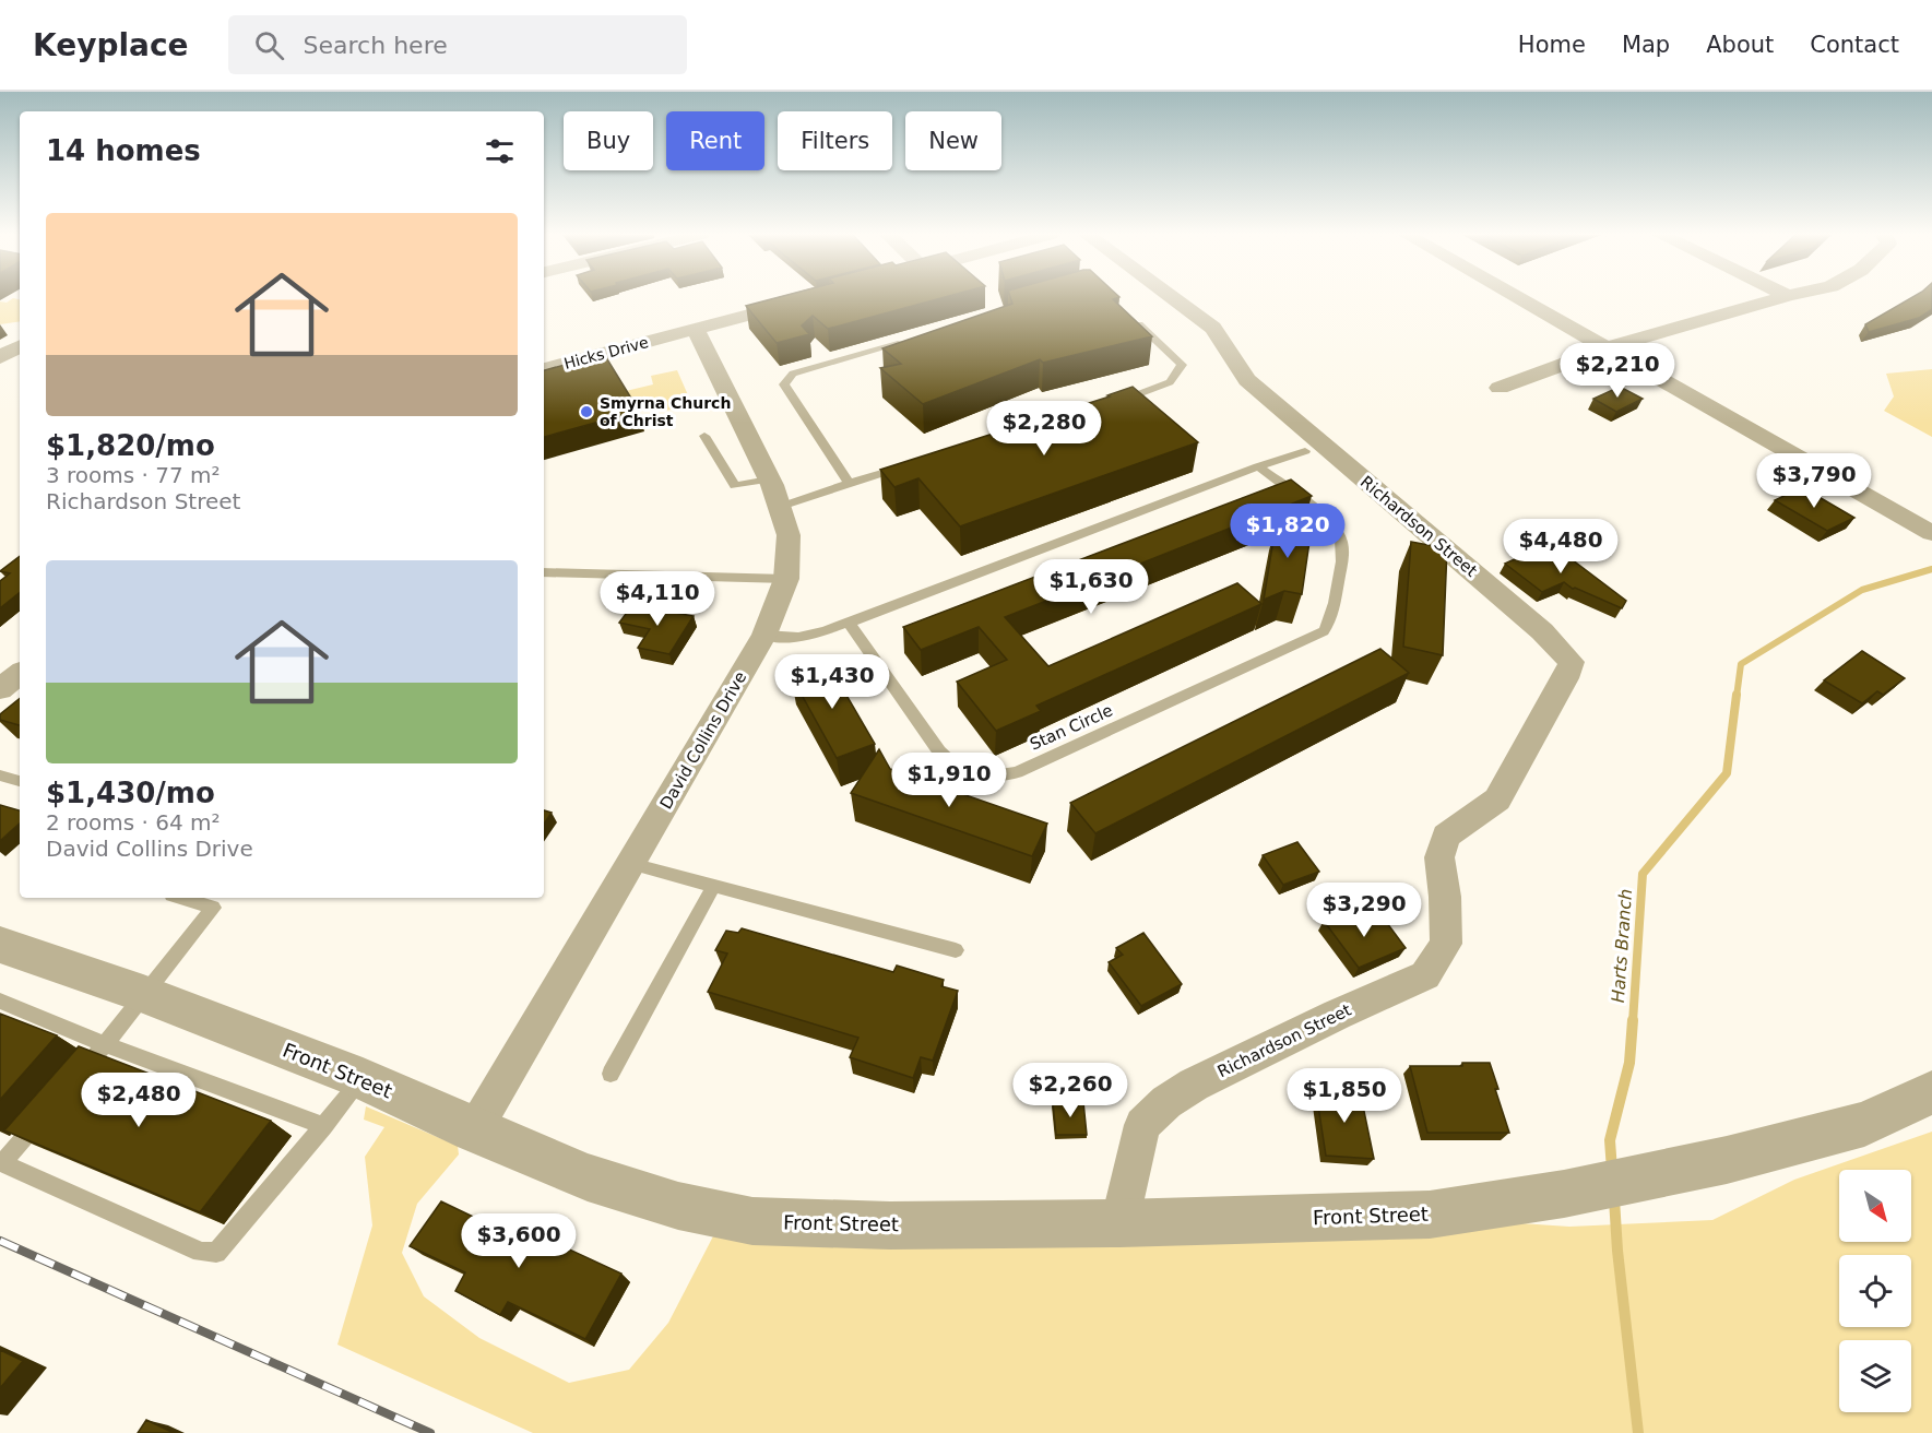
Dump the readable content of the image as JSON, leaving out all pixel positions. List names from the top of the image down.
{
  "streets": {
    "street": [
      "Hicks Drive",
      "Richardson Street",
      "David Collins Drive",
      "Front Street"
    ],
    "lane": ["Stan Circle"]
  },
  "crossings": [
    ["Hicks Drive", "David Collins Drive"],
    ["Richardson Street", "Front Street"],
    ["David Collins Drive", "Front Street"]
  ],
  "water": ["Harts Branch"],
  "places": ["Smyrna Church of Christ"],
  "north": "bottom right",
  "page": {
    "header": "Keyplace",
    "search": "Search here",
    "nav": [
      "Home",
      "Map",
      "About",
      "Contact"
    ],
    "chip": [
      "Buy",
      "Rent",
      "Filters",
      "New"
    ],
    "heading": "14 homes",
    "list": [
      {
        "name": "$1,820/mo",
        "note": "3 rooms · 77 m² · Richardson Street"
      },
      {
        "name": "$1,430/mo",
        "note": "2 rooms · 64 m² · David Collins Drive"
      }
    ],
    "price": [
      "$2,210",
      "$2,280",
      "$3,790",
      "$1,820",
      "$4,480",
      "$1,630",
      "$4,110",
      "$1,430",
      "$1,910",
      "$3,290",
      "$2,260",
      "$1,850",
      "$2,480",
      "$3,600"
    ]
  }
}
